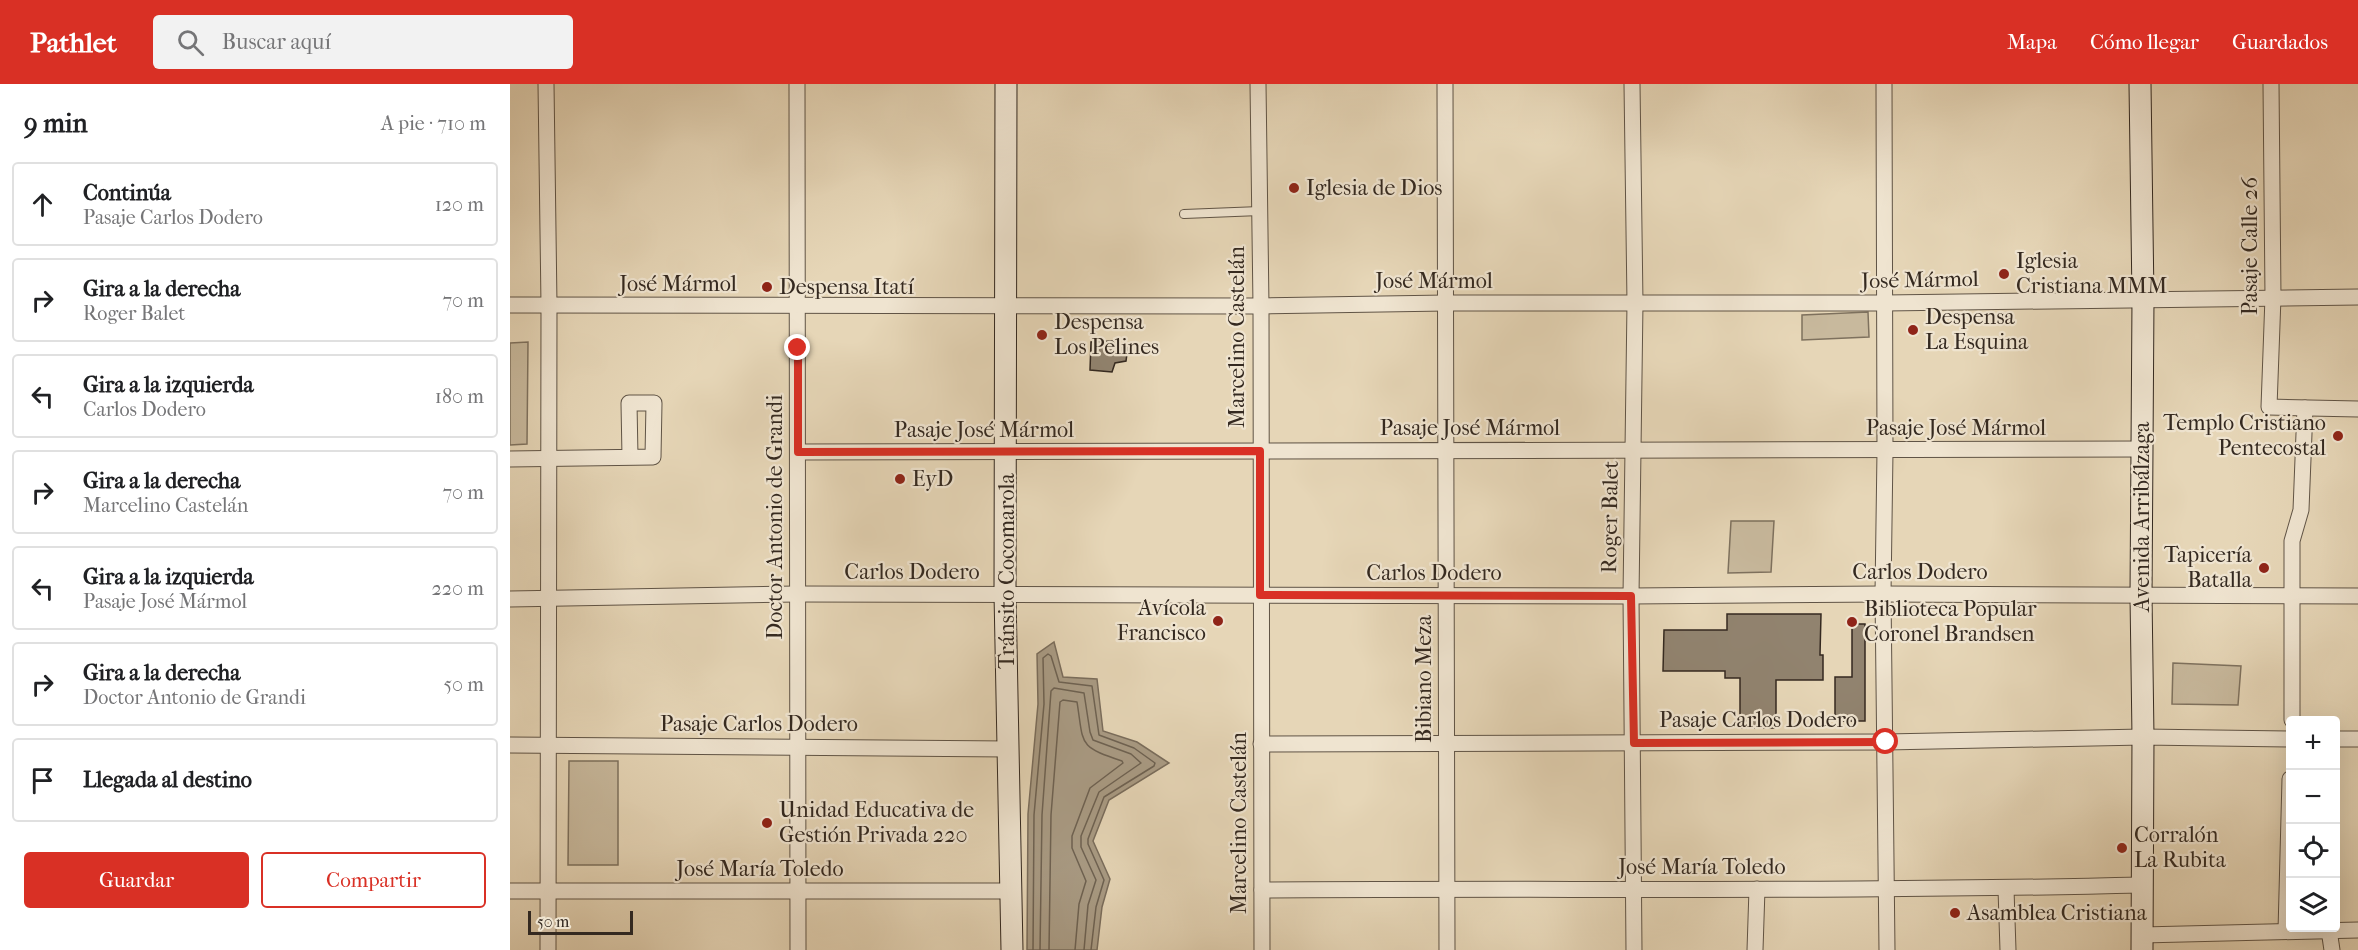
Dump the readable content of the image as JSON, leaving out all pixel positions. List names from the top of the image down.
{
  "streets": {
    "street": [
      "Pasaje Calle 26",
      "José Mármol",
      "Marcelino Castelán",
      "Pasaje José Mármol",
      "Doctor Antonio de Grandi",
      "Roger Balet",
      "Avenida Arribálzaga",
      "Tránsito Cocomarola",
      "Carlos Dodero",
      "Bibiano Meza",
      "Pasaje Carlos Dodero",
      "José María Toledo"
    ]
  },
  "crossings": [
    ["Pasaje Calle 26", "José Mármol"],
    ["José Mármol", "Marcelino Castelán"],
    ["José Mármol", "Doctor Antonio de Grandi"],
    ["José Mármol", "Roger Balet"],
    ["José Mármol", "Avenida Arribálzaga"],
    ["José Mármol", "Tránsito Cocomarola"],
    ["José Mármol", "Bibiano Meza"],
    ["Marcelino Castelán", "Pasaje José Mármol"],
    ["Marcelino Castelán", "Carlos Dodero"],
    ["Marcelino Castelán", "Pasaje Carlos Dodero"],
    ["Marcelino Castelán", "José María Toledo"],
    ["Pasaje José Mármol", "Doctor Antonio de Grandi"],
    ["Pasaje José Mármol", "Roger Balet"],
    ["Pasaje José Mármol", "Avenida Arribálzaga"],
    ["Pasaje José Mármol", "Tránsito Cocomarola"],
    ["Pasaje José Mármol", "Bibiano Meza"],
    ["Doctor Antonio de Grandi", "Carlos Dodero"],
    ["Doctor Antonio de Grandi", "Pasaje Carlos Dodero"],
    ["Doctor Antonio de Grandi", "José María Toledo"],
    ["Roger Balet", "Carlos Dodero"],
    ["Roger Balet", "Pasaje Carlos Dodero"],
    ["Roger Balet", "José María Toledo"],
    ["Avenida Arribálzaga", "Carlos Dodero"],
    ["Avenida Arribálzaga", "Pasaje Carlos Dodero"],
    ["Avenida Arribálzaga", "José María Toledo"],
    ["Tránsito Cocomarola", "Carlos Dodero"],
    ["Tránsito Cocomarola", "Pasaje Carlos Dodero"],
    ["Tránsito Cocomarola", "José María Toledo"],
    ["Carlos Dodero", "Bibiano Meza"],
    ["Bibiano Meza", "Pasaje Carlos Dodero"],
    ["Bibiano Meza", "José María Toledo"]
  ],
  "places": [
    "Iglesia de Dios",
    "Iglesia Cristiana MMM",
    "Despensa Itatí",
    "Despensa La Esquina",
    "Despensa Los Pelines",
    "Templo Cristiano Pentecostal",
    "EyD",
    "Tapicería Batalla",
    "Avícola Francisco",
    "Biblioteca Popular Coronel Brandsen",
    "Unidad Educativa de Gestión Privada 220",
    "Corralón La Rubita",
    "Asamblea Cristiana"
  ],
  "scale_bar": "50 m",
  "page": {
    "header": "Pathlet",
    "search": "Buscar aquí",
    "nav": ["Mapa", "Cómo llegar", "Guardados"],
    "heading": ["9 min", "A pie · 710 m"],
    "list": [
      ["Continúa", "Pasaje Carlos Dodero", "120 m"],
      ["Gira a la derecha", "Roger Balet", "70 m"],
      ["Gira a la izquierda", "Carlos Dodero", "180 m"],
      ["Gira a la derecha", "Marcelino Castelán", "70 m"],
      ["Gira a la izquierda", "Pasaje José Mármol", "220 m"],
      ["Gira a la derecha", "Doctor Antonio de Grandi", "50 m"],
      "Llegada al destino"
    ],
    "map_buttons": ["+", "−"],
    "buttons": ["Guardar", "Compartir"],
    "scale": "50 m"
  }
}
